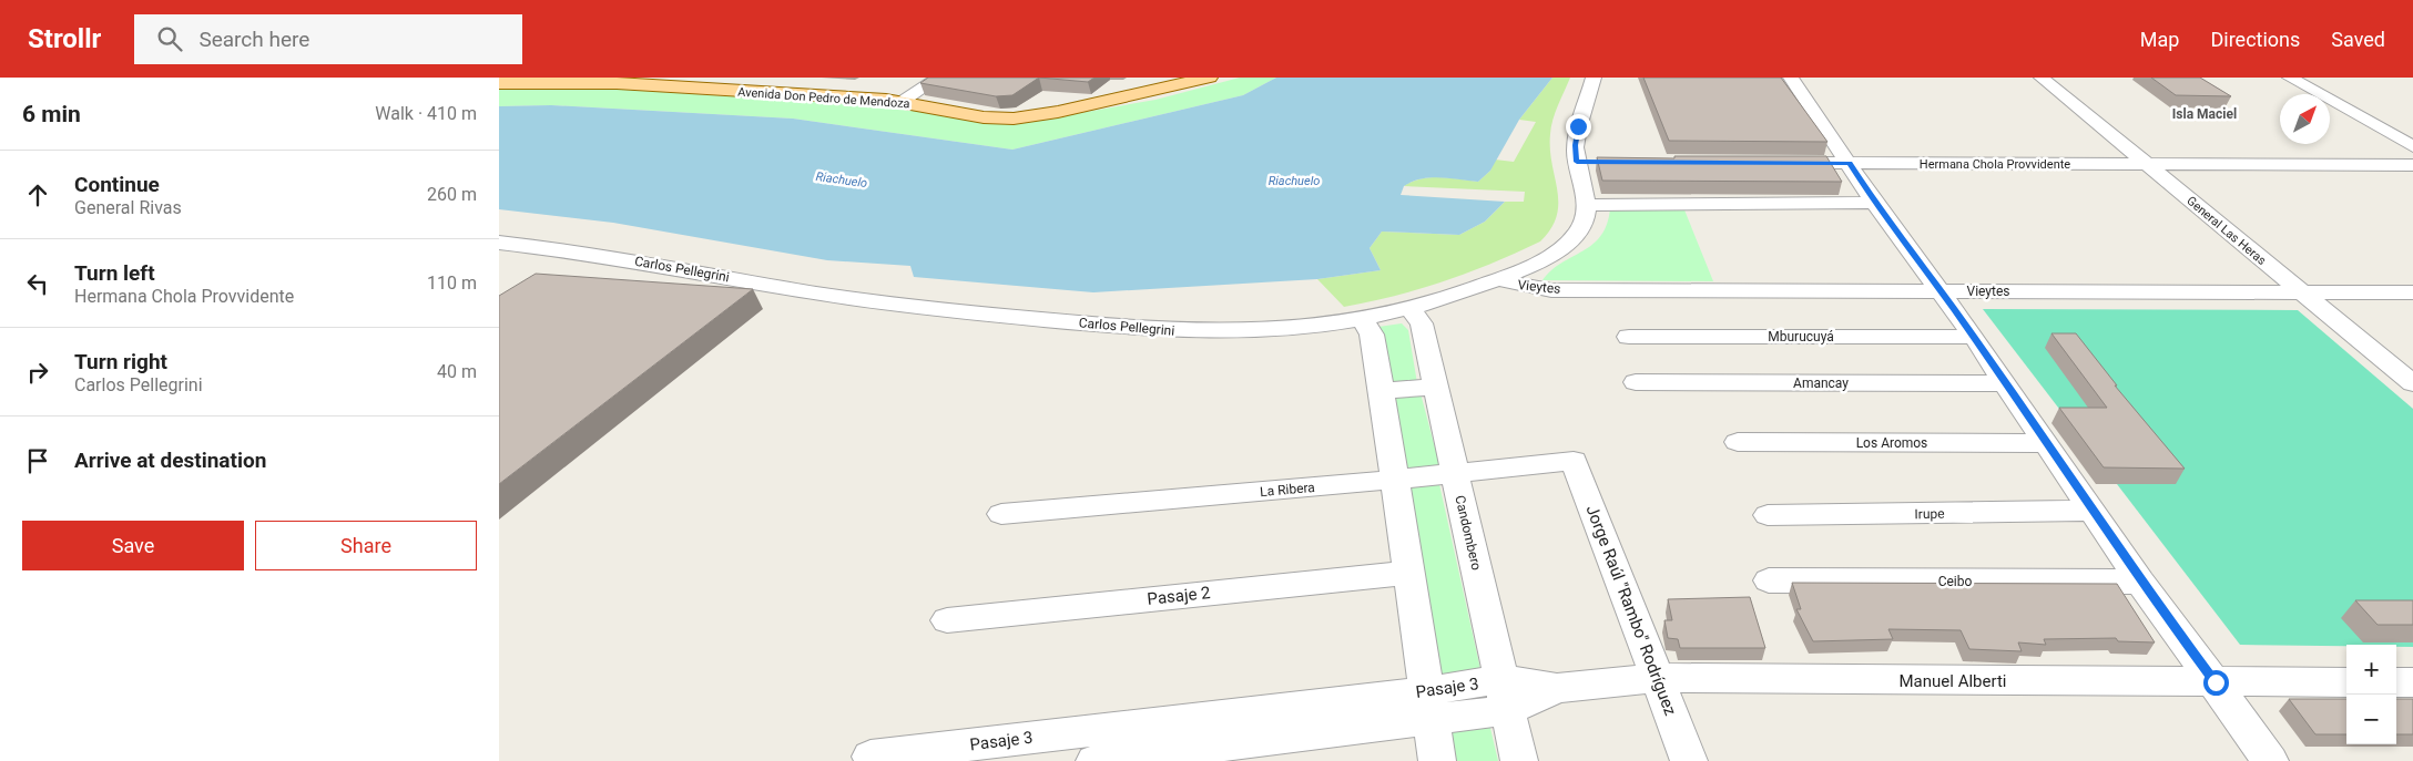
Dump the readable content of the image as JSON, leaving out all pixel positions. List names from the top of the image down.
{
  "streets": {
    "main road": ["Avenida Don Pedro de Mendoza"],
    "street": [
      "Hermana Chola Provvidente",
      "General Las Heras",
      "Carlos Pellegrini",
      "Vieytes",
      "Mburucuyá",
      "Amancay",
      "Los Aromos",
      "La Ribera",
      "Irupe",
      "Candombero",
      "Ceibo",
      "Pasaje 2",
      "Jorge Raúl \"Rambo\" Rodríguez",
      "Manuel Alberti",
      "Pasaje 3"
    ]
  },
  "crossings": [
    ["Hermana Chola Provvidente", "General Las Heras"],
    ["General Las Heras", "Vieytes"],
    ["Carlos Pellegrini", "Vieytes"],
    ["Carlos Pellegrini", "Candombero"],
    ["La Ribera", "Candombero"],
    ["La Ribera", "Jorge Raúl \"Rambo\" Rodríguez"],
    ["Candombero", "Pasaje 3"],
    ["Jorge Raúl \"Rambo\" Rodríguez", "Manuel Alberti"],
    ["Manuel Alberti", "Pasaje 3"]
  ],
  "districts": ["Isla Maciel"],
  "water": ["Riachuelo"],
  "north": "top right",
  "page": {
    "header": "Strollr",
    "search": "Search here",
    "nav": ["Map", "Directions", "Saved"],
    "heading": ["6 min", "Walk · 410 m"],
    "list": [
      ["Continue", "General Rivas", "260 m"],
      ["Turn left", "Hermana Chola Provvidente", "110 m"],
      ["Turn right", "Carlos Pellegrini", "40 m"],
      "Arrive at destination"
    ],
    "buttons": ["Save", "Share"],
    "map_buttons": ["+", "−"]
  }
}
